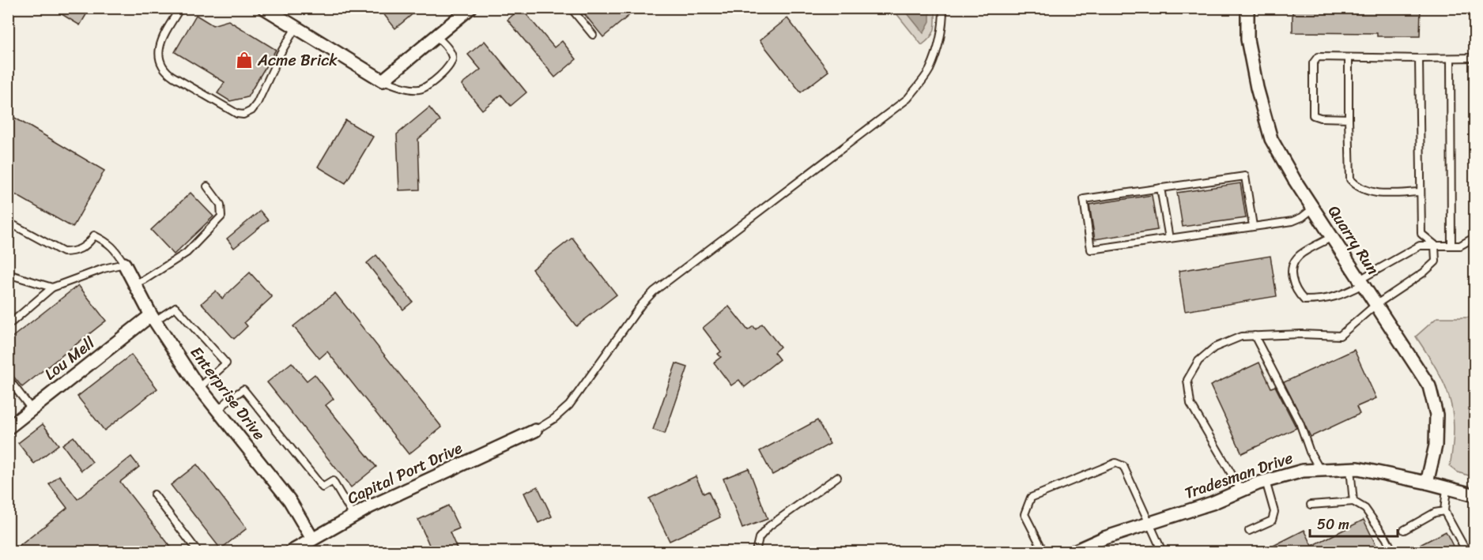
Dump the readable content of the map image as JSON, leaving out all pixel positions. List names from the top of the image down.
{
  "streets": {
    "street": [
      "Quarry Run",
      "Lou Mell",
      "Enterprise Drive",
      "Capital Port Drive",
      "Tradesman Drive"
    ]
  },
  "crossings": [
    ["Quarry Run", "Tradesman Drive"],
    ["Lou Mell", "Enterprise Drive"],
    ["Enterprise Drive", "Capital Port Drive"]
  ],
  "places": {
    "shop": ["Acme Brick"]
  },
  "scale_bar": "50 m"
}
